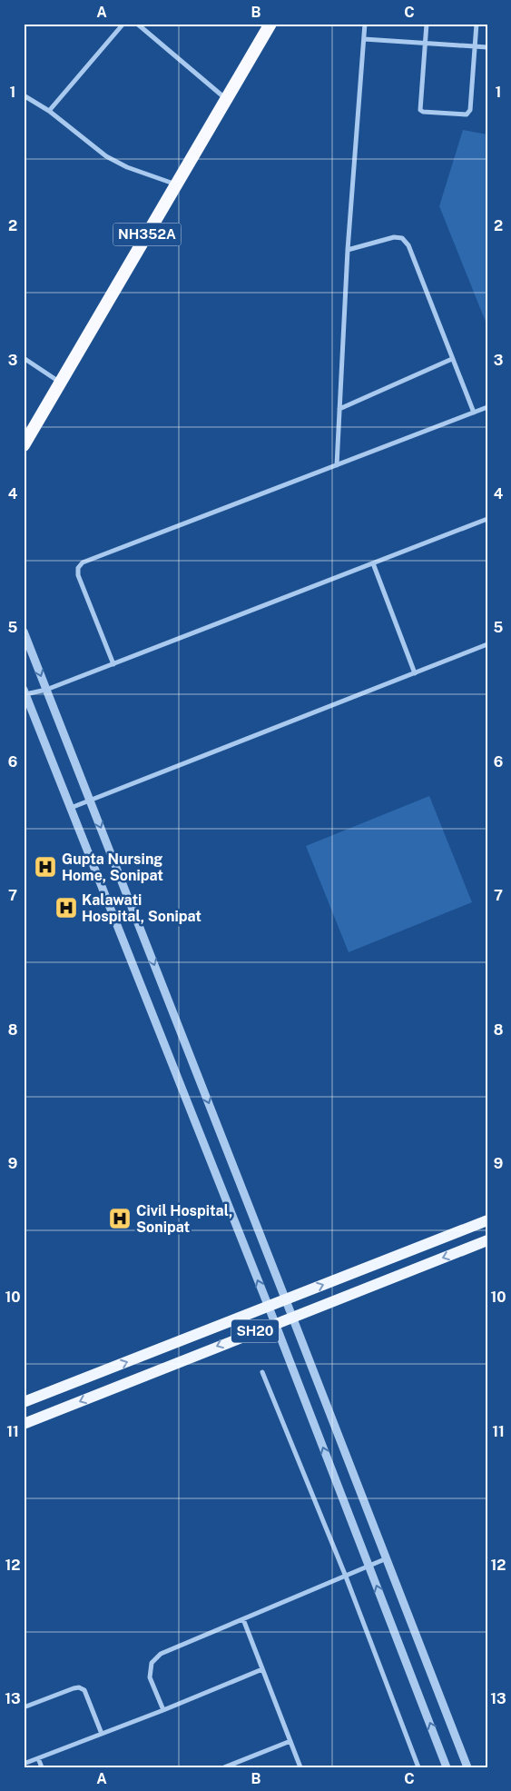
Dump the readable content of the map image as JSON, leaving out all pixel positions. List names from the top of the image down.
{
  "streets": {
    "highway": ["NH352A"],
    "main road": ["SH20"]
  },
  "places": {
    "hospital": ["Gupta Nursing Home, Sonipat", "Kalawati Hospital, Sonipat", "Civil Hospital, Sonipat"]
  },
  "grid": {
    "columns": ["A", "B", "C"],
    "rows": [
      "1",
      "2",
      "3",
      "4",
      "5",
      "6",
      "7",
      "8",
      "9",
      "10",
      "11",
      "12",
      "13"
    ]
  }
}
